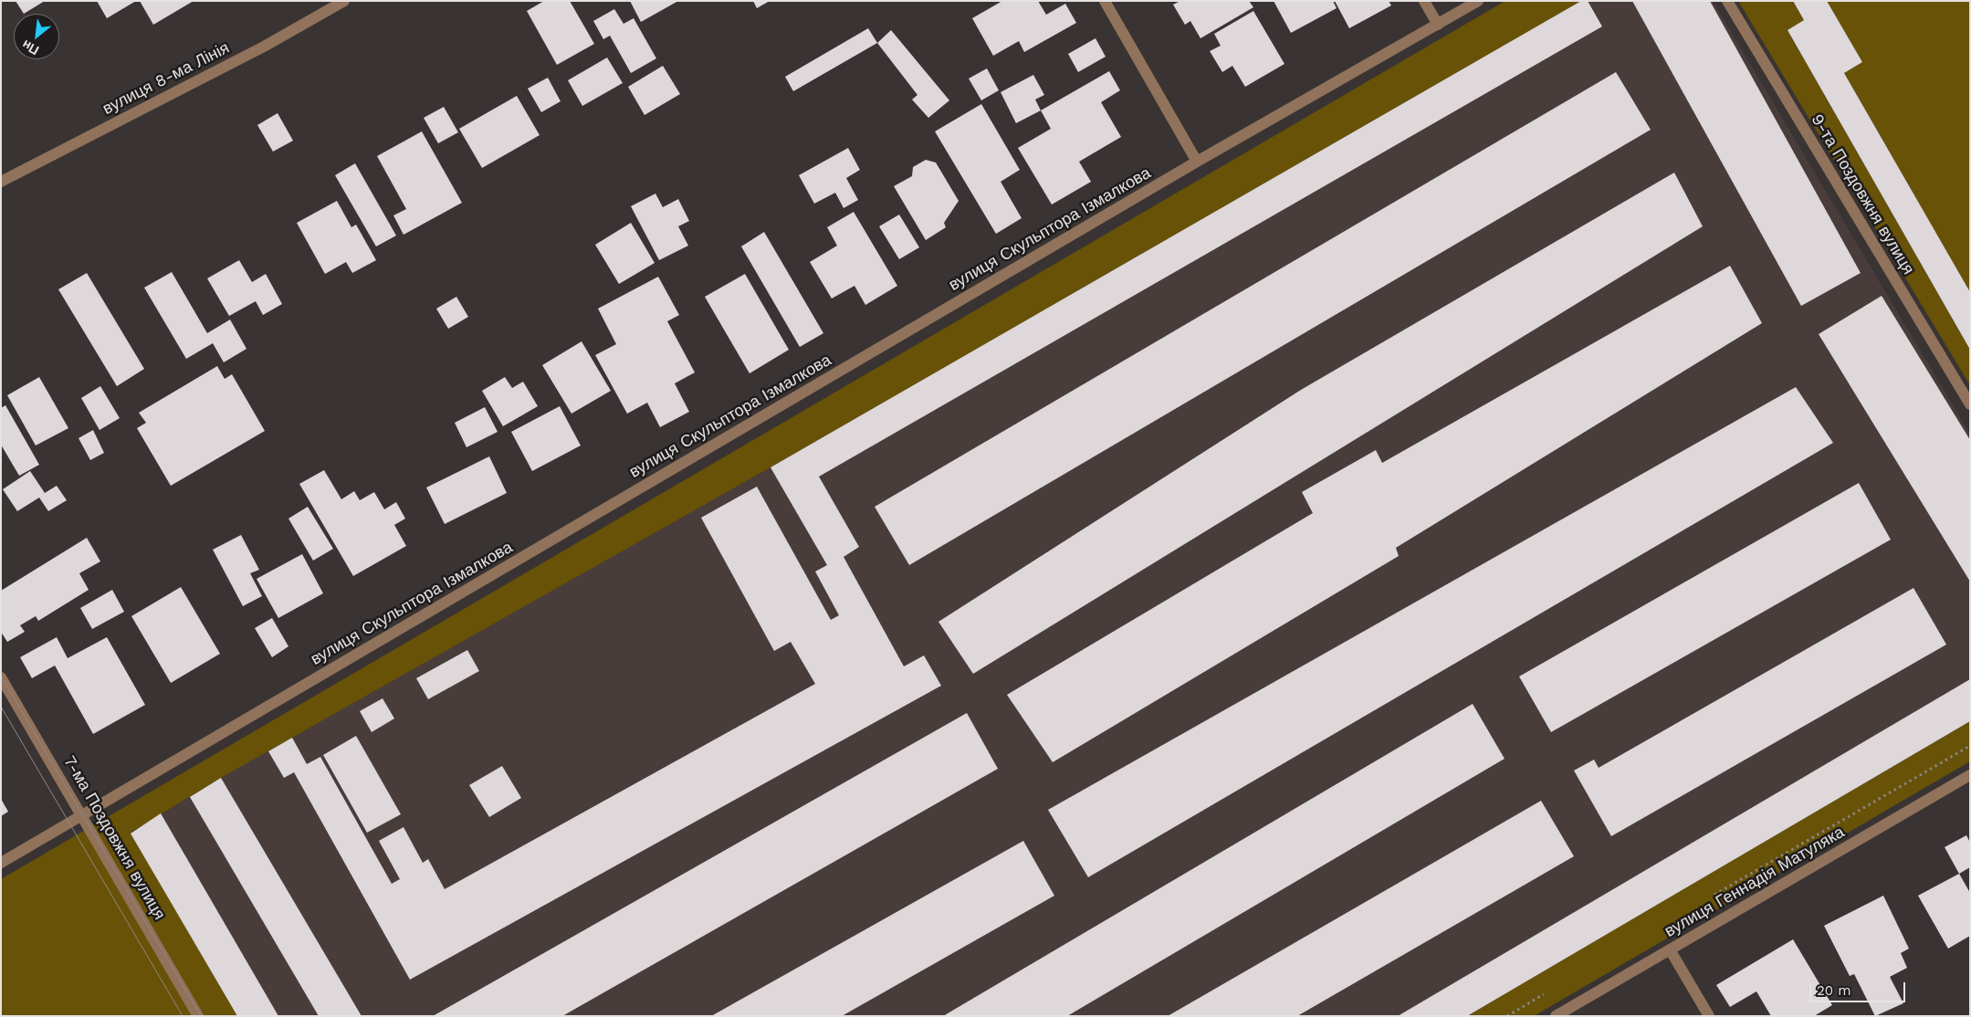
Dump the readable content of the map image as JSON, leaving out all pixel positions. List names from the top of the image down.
{
  "streets": {
    "street": [
      "вулиця 8-ма Лінія",
      "9-та Поздовжня вулиця",
      "вулиця Скульптора Ізмалкова",
      "7-ма Поздовжня вулиця",
      "вулиця Геннадія Матуляка"
    ]
  },
  "crossings": [
    ["вулиця Скульптора Ізмалкова", "7-ма Поздовжня вулиця"]
  ],
  "scale_bar": "20 m",
  "north": "bottom left"
}
